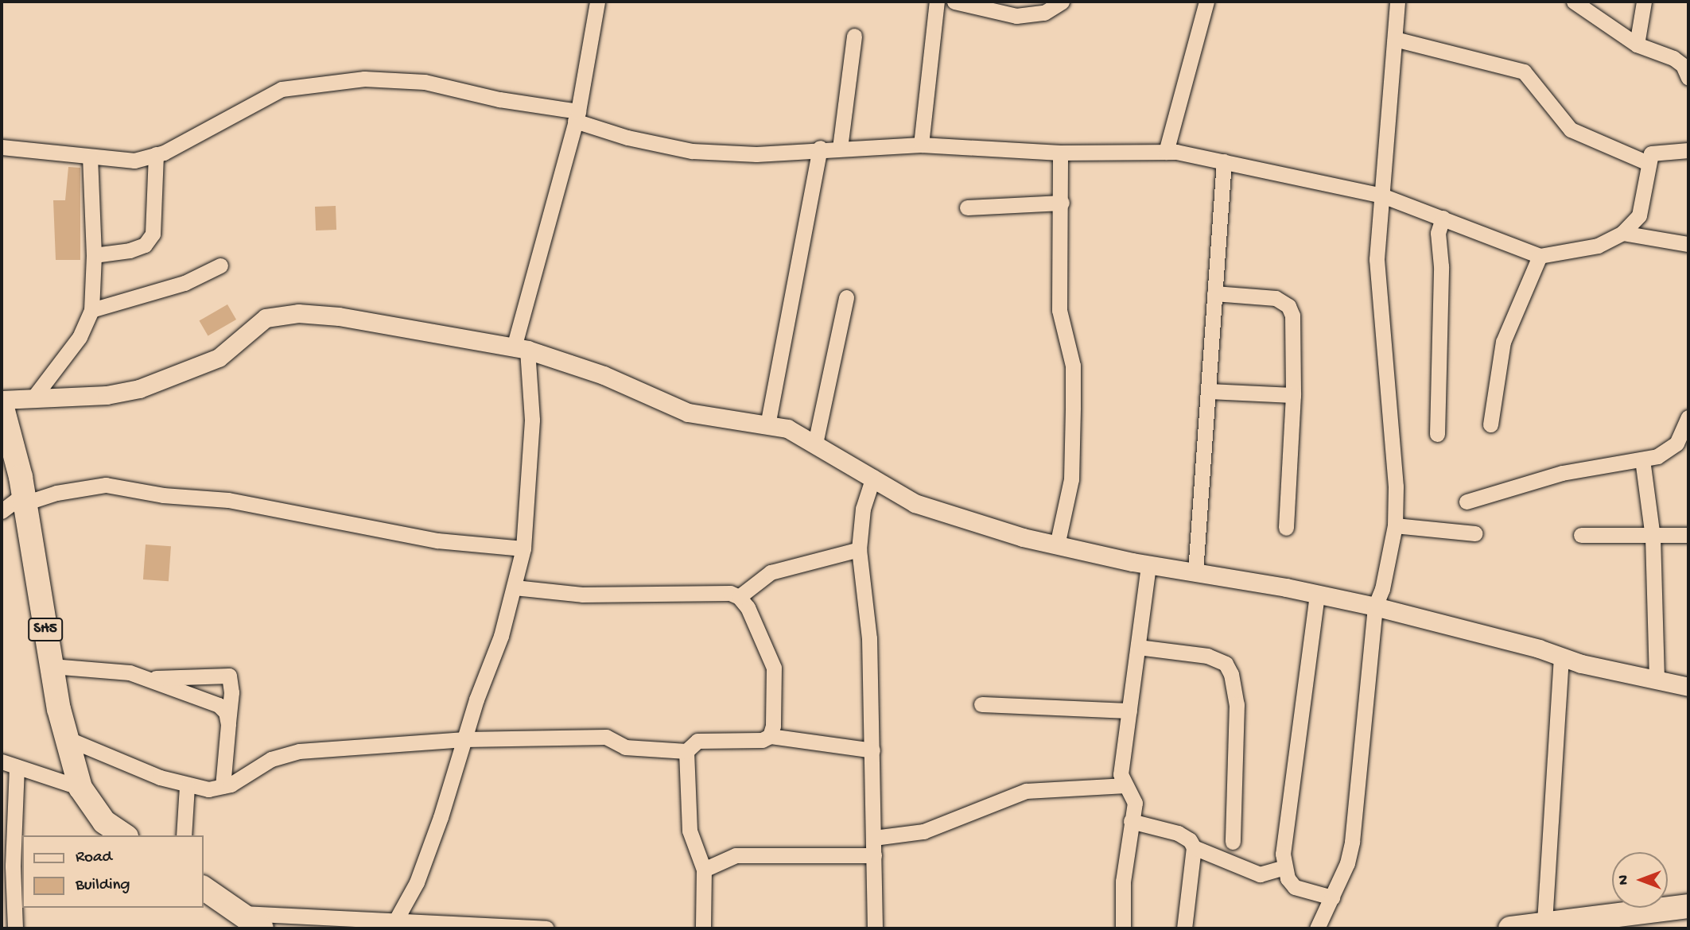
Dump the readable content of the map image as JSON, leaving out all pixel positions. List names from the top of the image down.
{
  "streets": {
    "main road": ["SH5"]
  },
  "legend": ["Road", "Building"],
  "north": "left"
}
